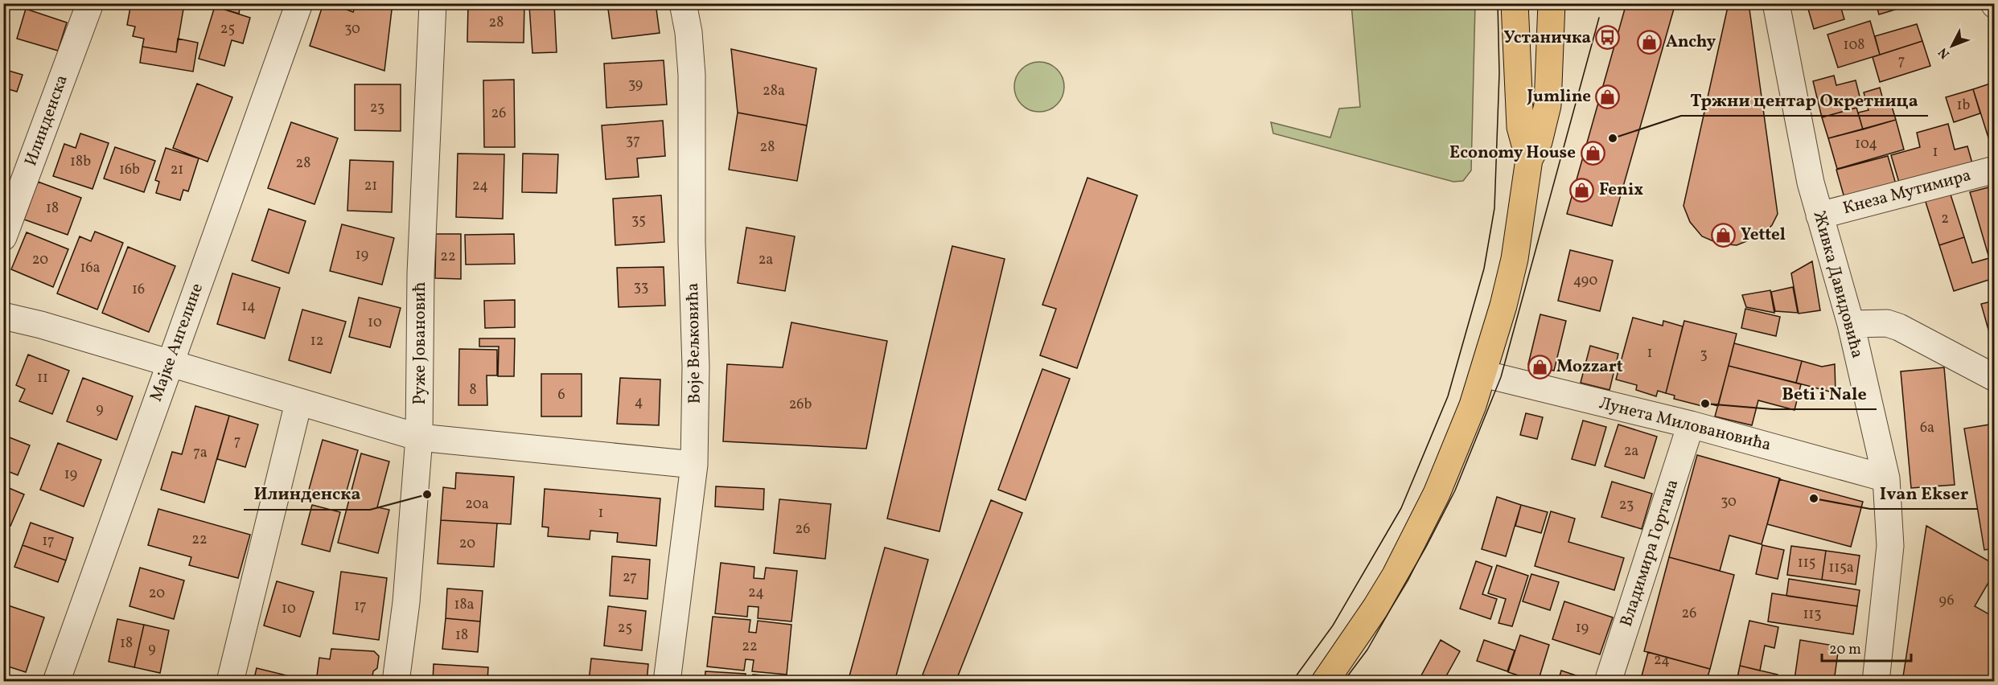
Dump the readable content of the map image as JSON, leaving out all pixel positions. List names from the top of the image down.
{
  "streets": {
    "street": [
      "Илинденска",
      "Кнеза Мутимира",
      "Живка Давидовића",
      "Мајке Ангелине",
      "Руже Јовановић",
      "Воје Вељковића",
      "Лунета Миловановића",
      "Владимира Гортана"
    ]
  },
  "crossings": [
    ["Кнеза Мутимира", "Живка Давидовића"],
    ["Живка Давидовића", "Лунета Миловановића"],
    ["Лунета Миловановића", "Владимира Гортана"]
  ],
  "places": {
    "bus stop": ["Устаничка"],
    "shop": [
      "Anchy",
      "Jumline",
      "Economy House",
      "Fenix",
      "Yettel",
      "Mozzart"
    ],
    "other": [
      "Тржни центар Окретница",
      "Beti i Nale",
      "Илинденска",
      "Ivan Ekser"
    ]
  },
  "house_numbers": [
    "28",
    "25",
    "30",
    "108",
    "7",
    "39",
    "28a",
    "1b",
    "23",
    "26",
    "37",
    "104",
    "28",
    "1",
    "18b",
    "28",
    "16b",
    "21",
    "21",
    "24",
    "18",
    "2",
    "35",
    "19",
    "22",
    "20",
    "2a",
    "16a",
    "490",
    "33",
    "16",
    "14",
    "10",
    "12",
    "1",
    "3",
    "11",
    "8",
    "6",
    "4",
    "26b",
    "9",
    "6a",
    "7",
    "2a",
    "7a",
    "19",
    "30",
    "20a",
    "23",
    "1",
    "26",
    "22",
    "17",
    "20",
    "115",
    "115a",
    "27",
    "24",
    "20",
    "96",
    "18a",
    "17",
    "10",
    "26",
    "113",
    "25",
    "19",
    "18",
    "18",
    "22",
    "9",
    "24"
  ],
  "scale_bar": "20 m",
  "north": "bottom left"
}
